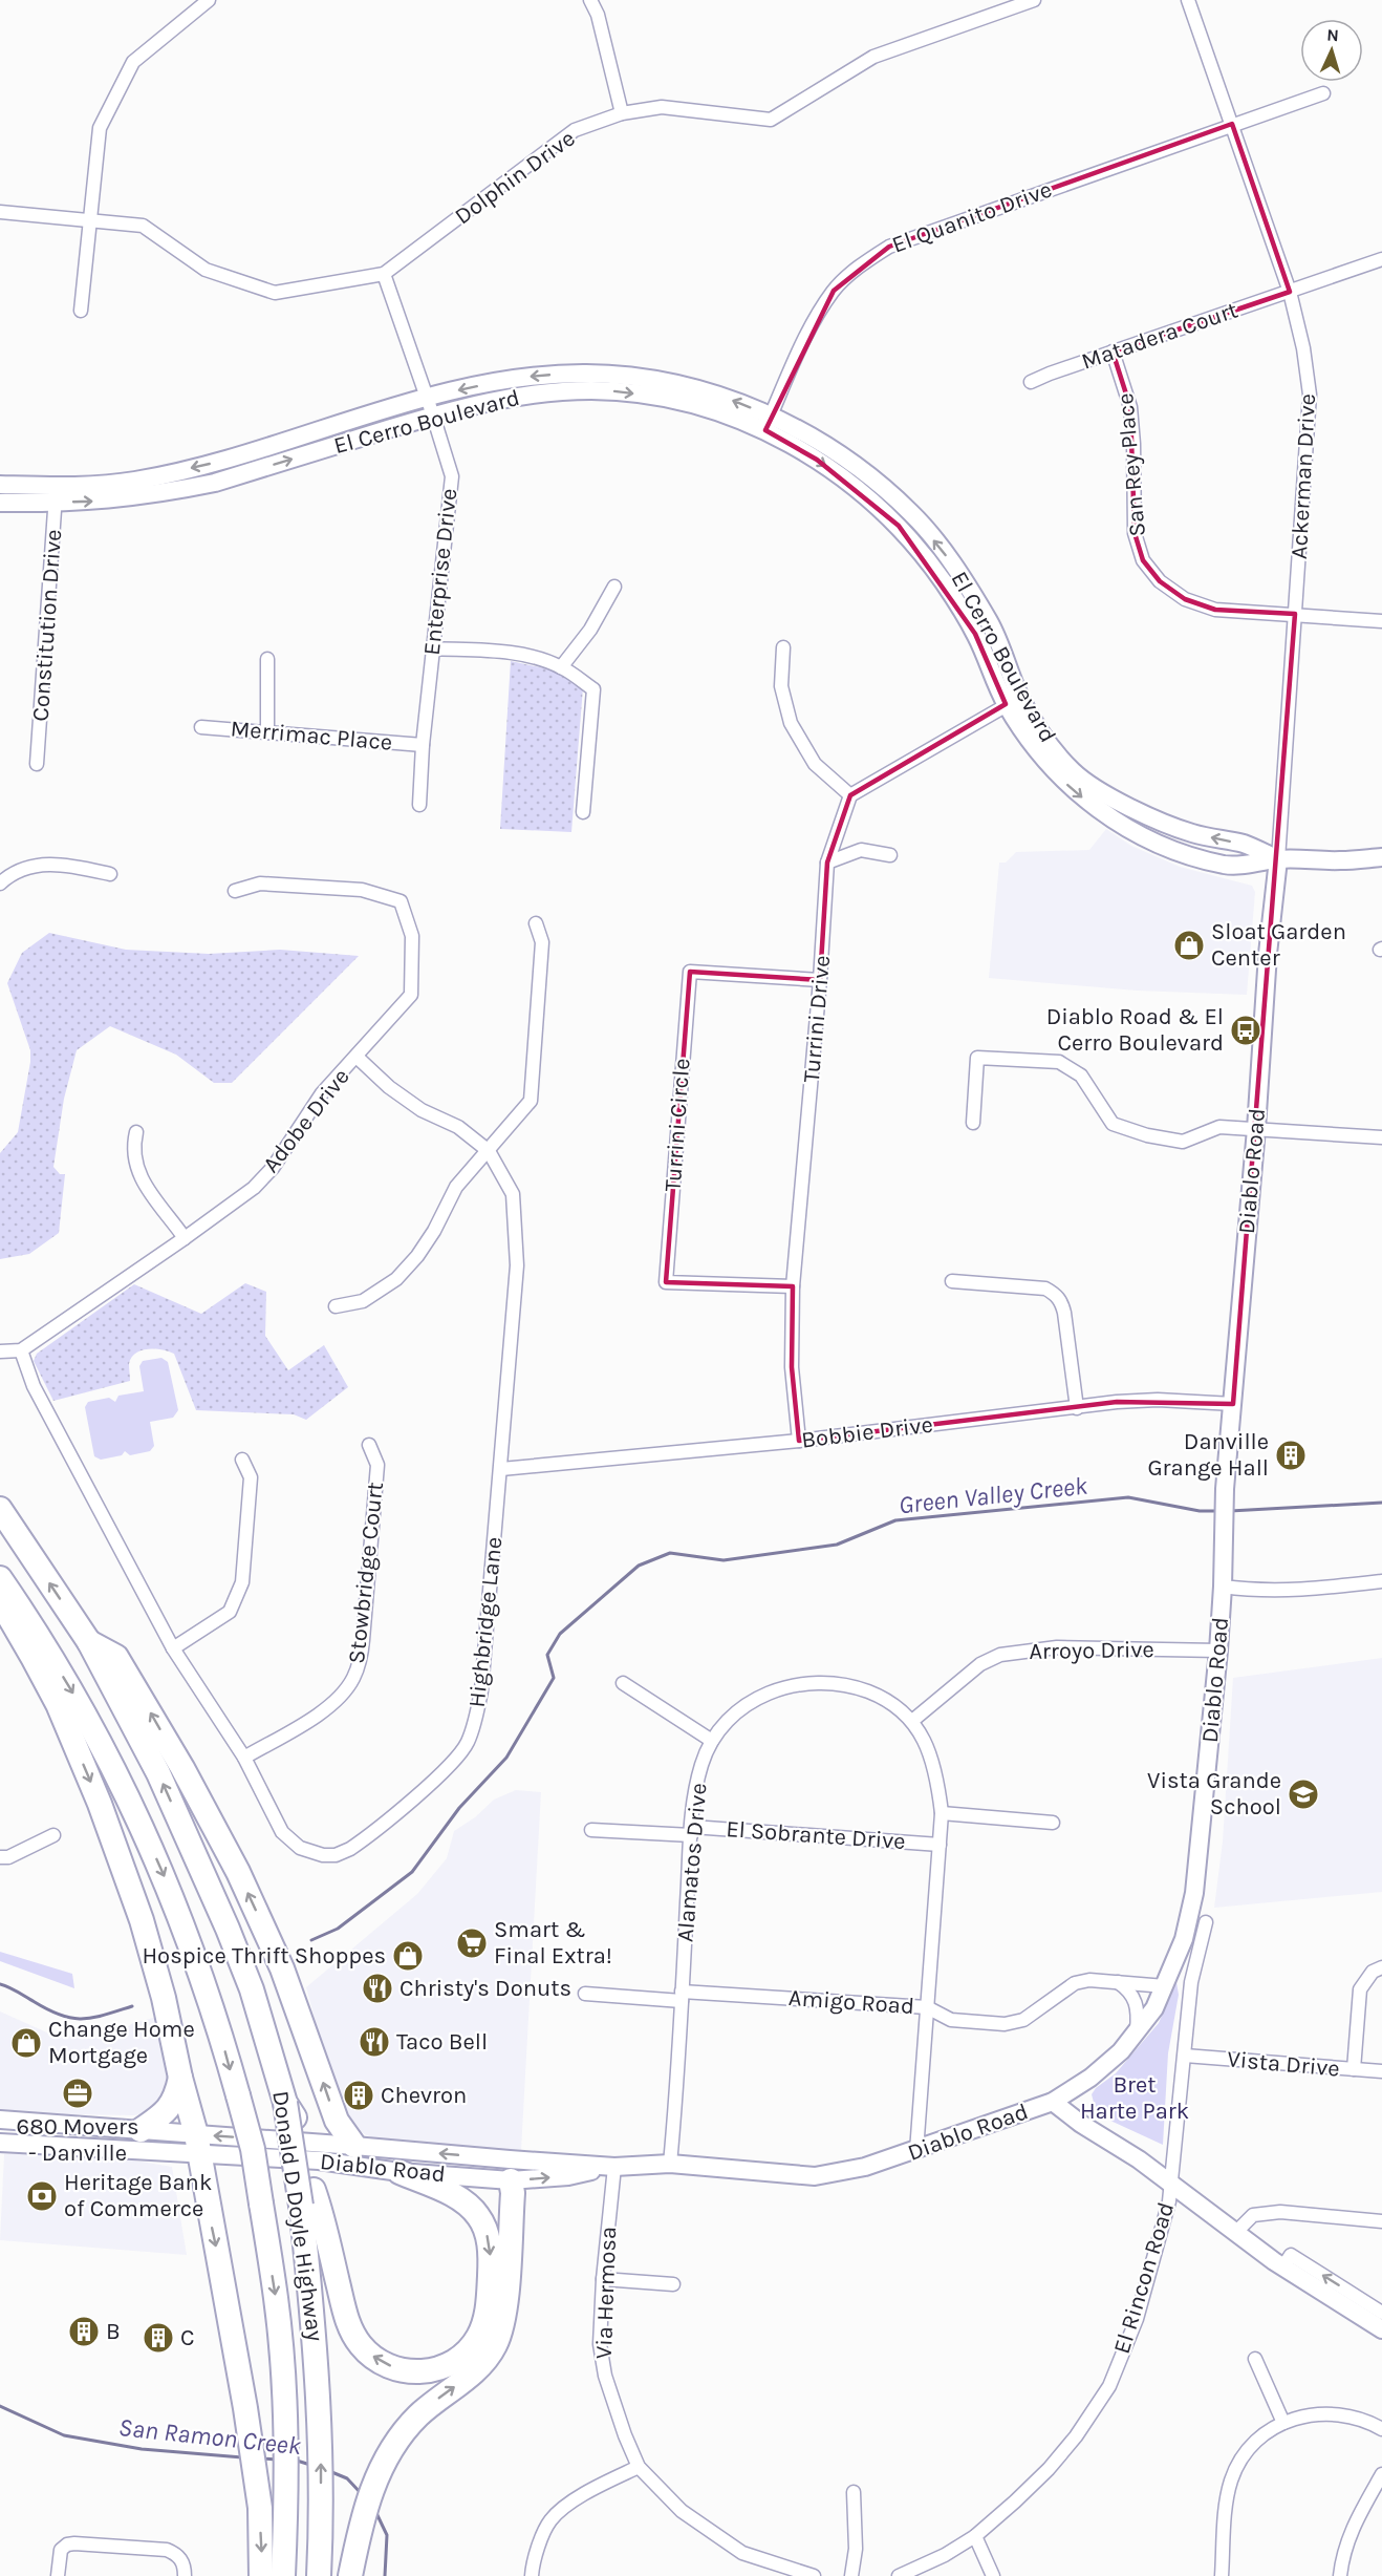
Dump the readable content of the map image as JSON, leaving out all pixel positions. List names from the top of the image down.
{
  "streets": {
    "highway": ["Donald D Doyle Highway"],
    "street": [
      "Dolphin Drive",
      "El Quanito Drive",
      "Matadera Court",
      "El Cerro Boulevard",
      "San Rey Place",
      "Ackerman Drive",
      "Enterprise Drive",
      "Constitution Drive",
      "Merrimac Place",
      "Turrini Drive",
      "Adobe Drive",
      "Turrini Circle",
      "Diablo Road",
      "Bobbie Drive",
      "Stowbridge Court",
      "Highbridge Lane",
      "Arroyo Drive",
      "El Sobrante Drive",
      "Alamatos Drive",
      "Amigo Road",
      "Vista Drive",
      "El Rincon Road",
      "Via Hermosa"
    ]
  },
  "crossings": [
    ["Dolphin Drive", "Enterprise Drive"],
    ["El Quanito Drive", "El Cerro Boulevard"],
    ["El Quanito Drive", "Ackerman Drive"],
    ["Matadera Court", "San Rey Place"],
    ["Matadera Court", "Ackerman Drive"],
    ["El Cerro Boulevard", "Ackerman Drive"],
    ["El Cerro Boulevard", "Enterprise Drive"],
    ["El Cerro Boulevard", "Constitution Drive"],
    ["El Cerro Boulevard", "Diablo Road"],
    ["San Rey Place", "Ackerman Drive"],
    ["Ackerman Drive", "Diablo Road"],
    ["Enterprise Drive", "Merrimac Place"],
    ["Turrini Drive", "Turrini Circle"],
    ["Turrini Drive", "Bobbie Drive"],
    ["Adobe Drive", "Highbridge Lane"],
    ["Diablo Road", "Bobbie Drive"],
    ["Diablo Road", "Arroyo Drive"],
    ["Diablo Road", "Alamatos Drive"],
    ["Diablo Road", "Amigo Road"],
    ["Diablo Road", "Via Hermosa"],
    ["Bobbie Drive", "Highbridge Lane"],
    ["Stowbridge Court", "Highbridge Lane"],
    ["Arroyo Drive", "Alamatos Drive"],
    ["El Sobrante Drive", "Alamatos Drive"],
    ["Alamatos Drive", "Amigo Road"],
    ["Vista Drive", "El Rincon Road"]
  ],
  "water": ["Green Valley Creek", "San Ramon Creek"],
  "parks": ["Bret Harte Park"],
  "places": {
    "shop": ["Sloat Garden Center", "Hospice Thrift Shoppes", "Change Home Mortgage"],
    "bus stop": ["Diablo Road & El Cerro Boulevard"],
    "building": [
      "Danville Grange Hall",
      "Chevron",
      "B",
      "C"
    ],
    "school or university": ["Vista Grande School"],
    "supermarket": ["Smart & Final Extra!"],
    "restaurant": ["Christy's Donuts", "Taco Bell"],
    "office": ["680 Movers - Danville"],
    "bank": ["Heritage Bank of Commerce"]
  },
  "north": "top"
}
